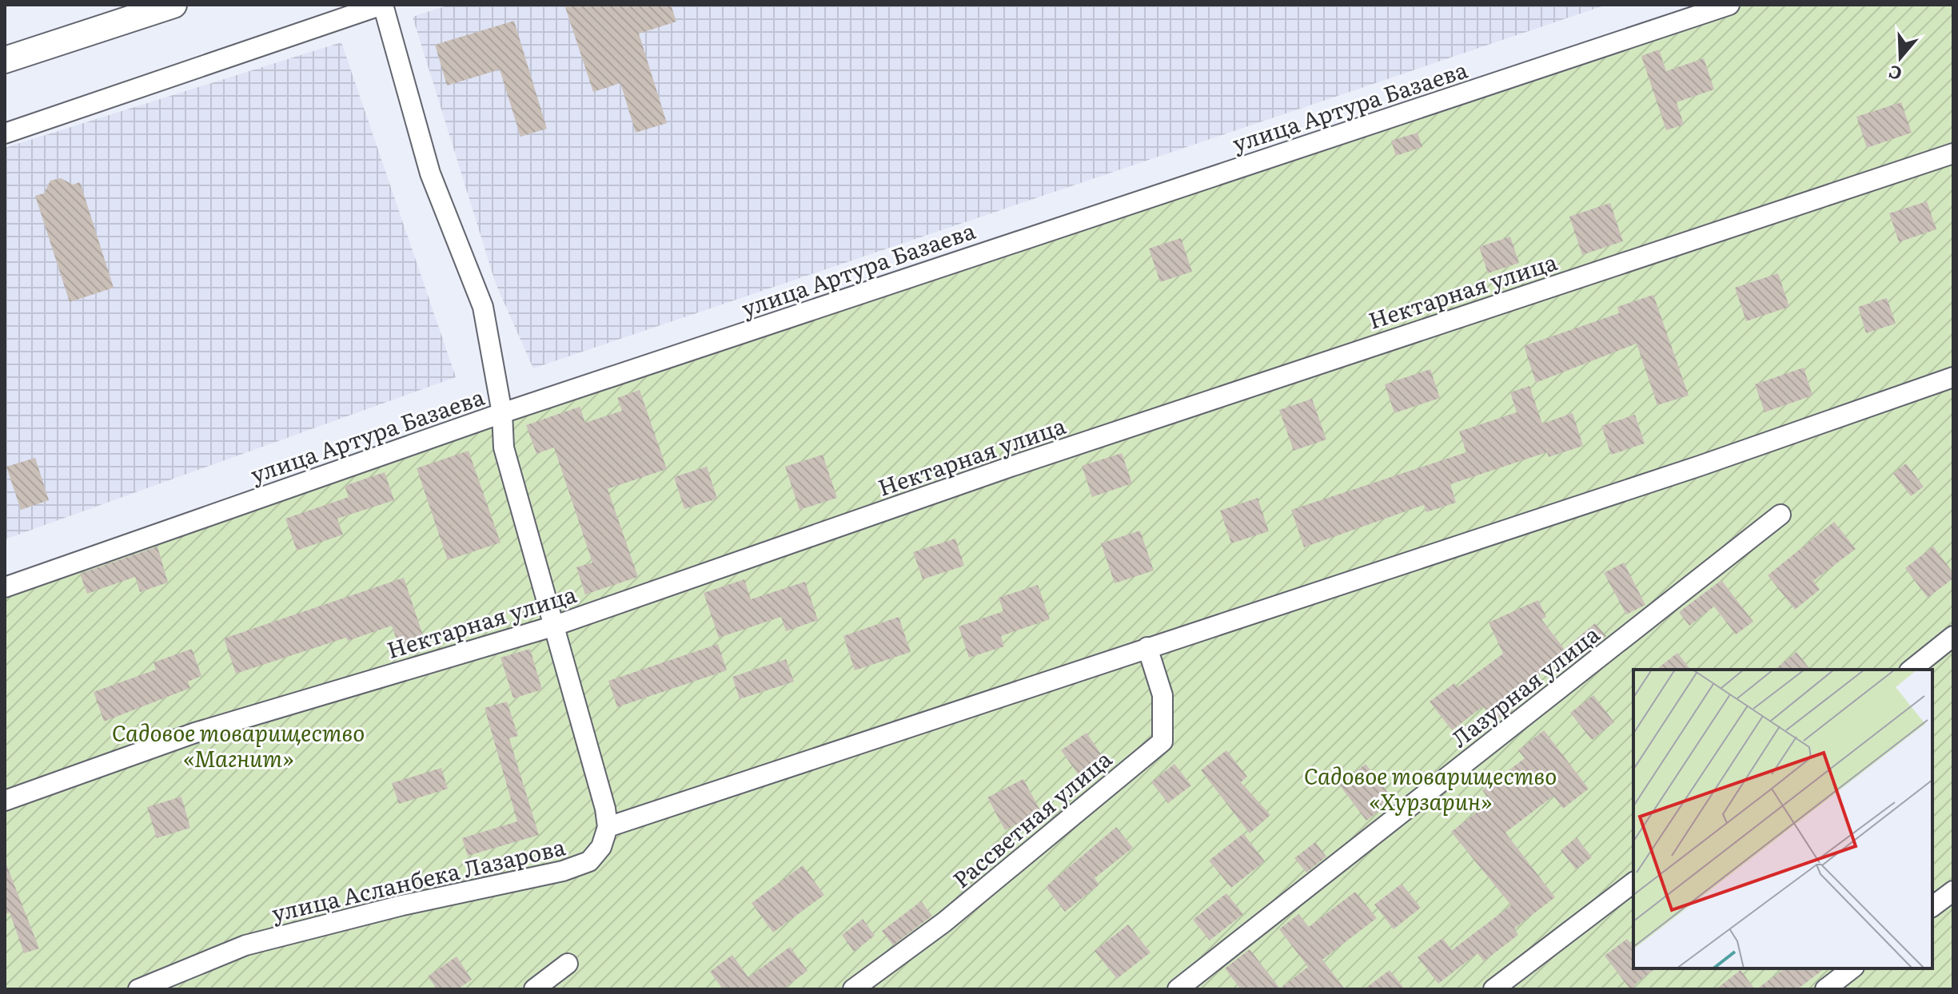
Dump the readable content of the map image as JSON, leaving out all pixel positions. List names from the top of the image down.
{
  "streets": {
    "street": [
      "улица Артура Базаева",
      "Нектарная улица",
      "Лазурная улица",
      "Рассветная улица",
      "улица Асланбека Лазарова"
    ]
  },
  "parks": ["Садовое товарищество «Магнит»", "Садовое товарищество «Хурзарин»"],
  "north": "bottom"
}
